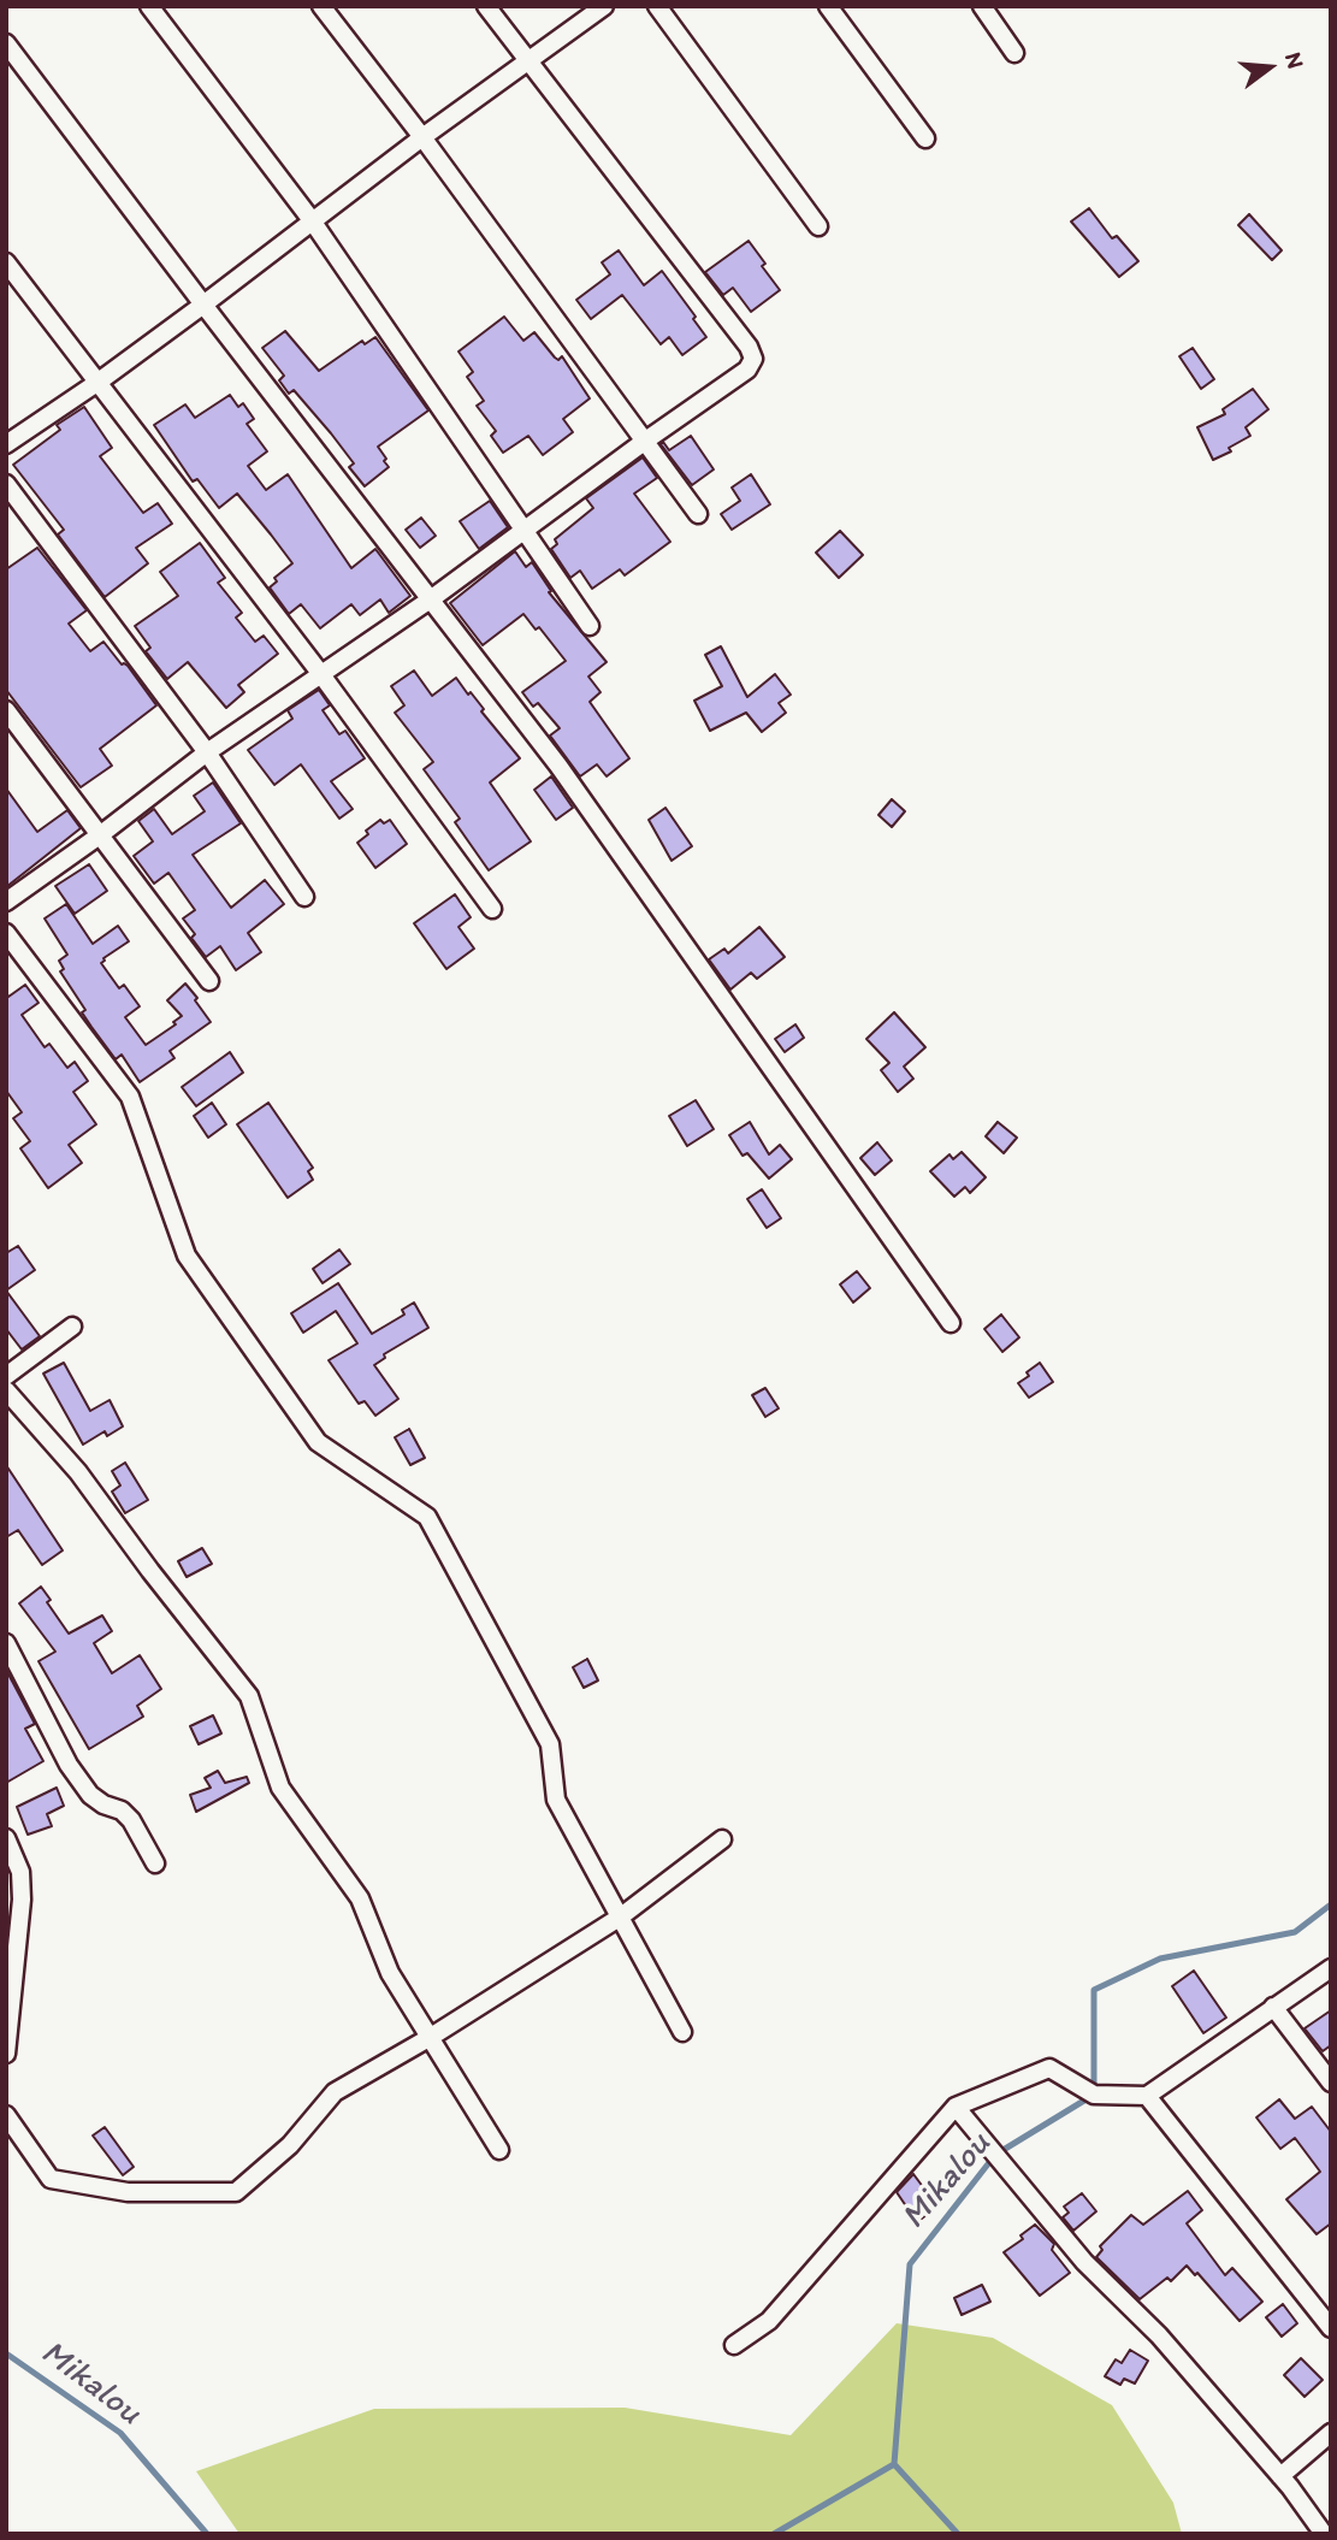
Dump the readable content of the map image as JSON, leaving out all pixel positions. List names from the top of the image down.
{
  "water": ["Mikalou"],
  "north": "right"
}
